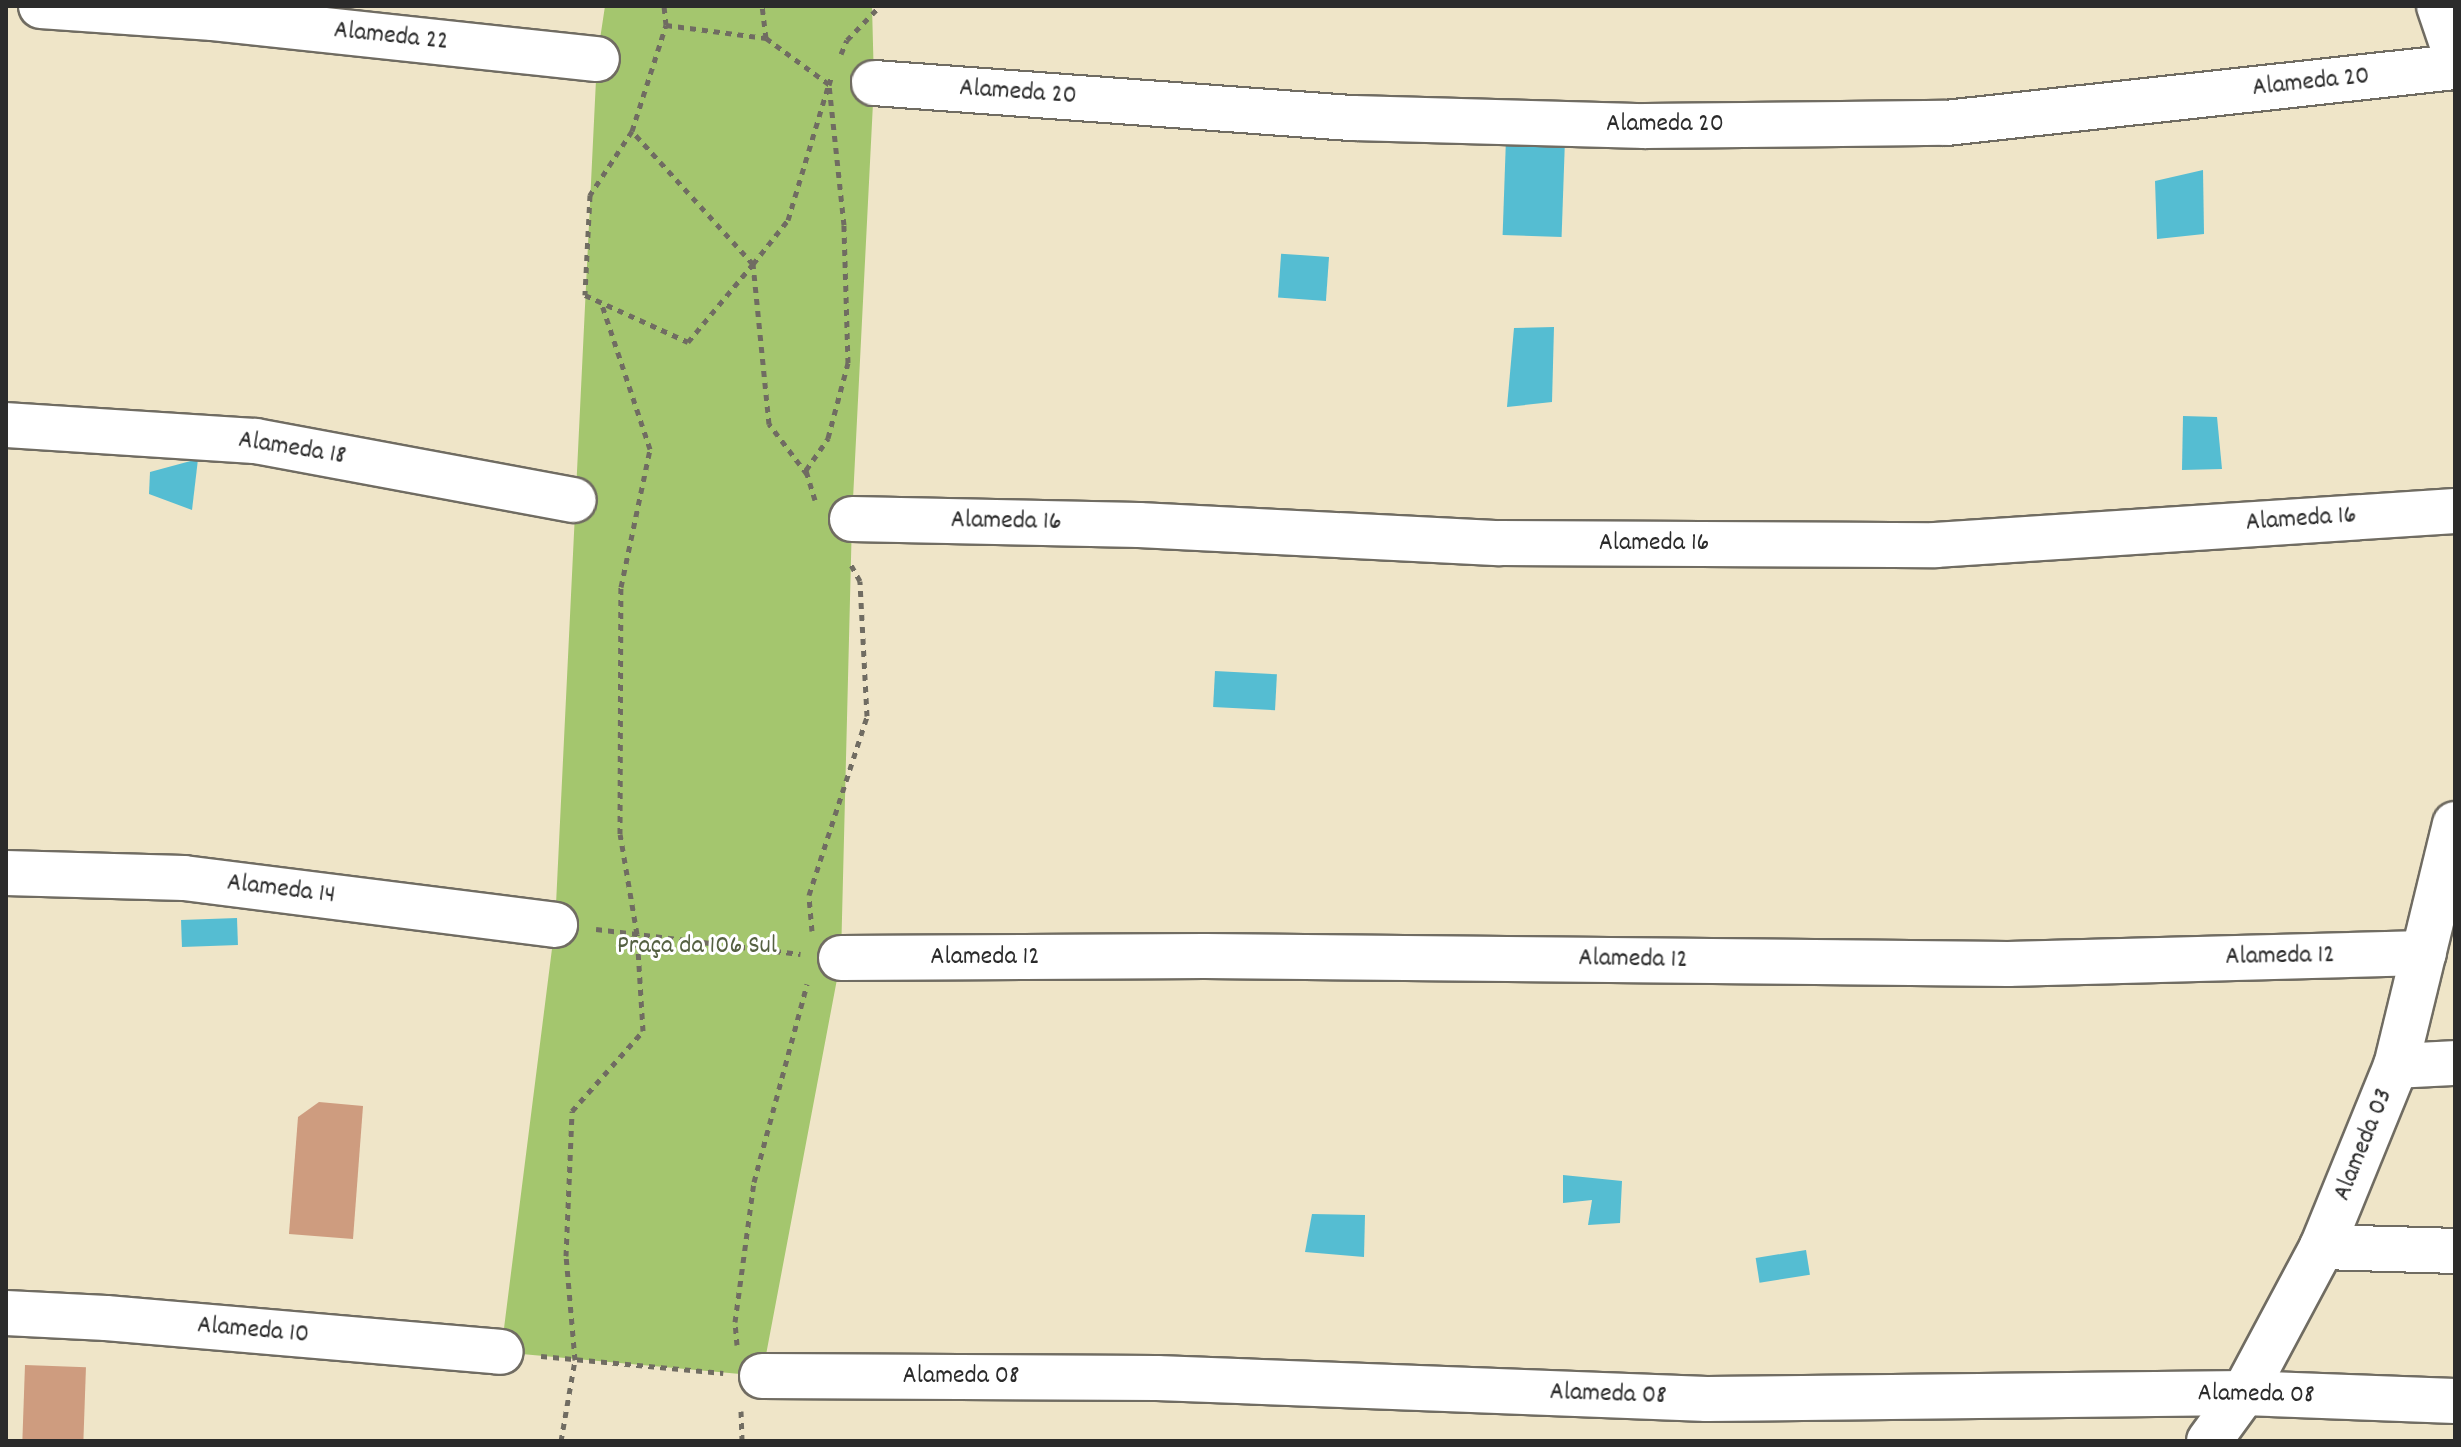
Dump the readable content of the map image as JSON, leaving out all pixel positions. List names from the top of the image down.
{
  "streets": {
    "street": [
      "Alameda 22",
      "Alameda 20",
      "Alameda 18",
      "Alameda 16",
      "Alameda 14",
      "Alameda 12",
      "Alameda 03",
      "Alameda 10",
      "Alameda 08"
    ]
  },
  "crossings": [
    ["Alameda 12", "Alameda 03"],
    ["Alameda 03", "Alameda 08"]
  ],
  "parks": ["Praça da 106 Sul"]
}
